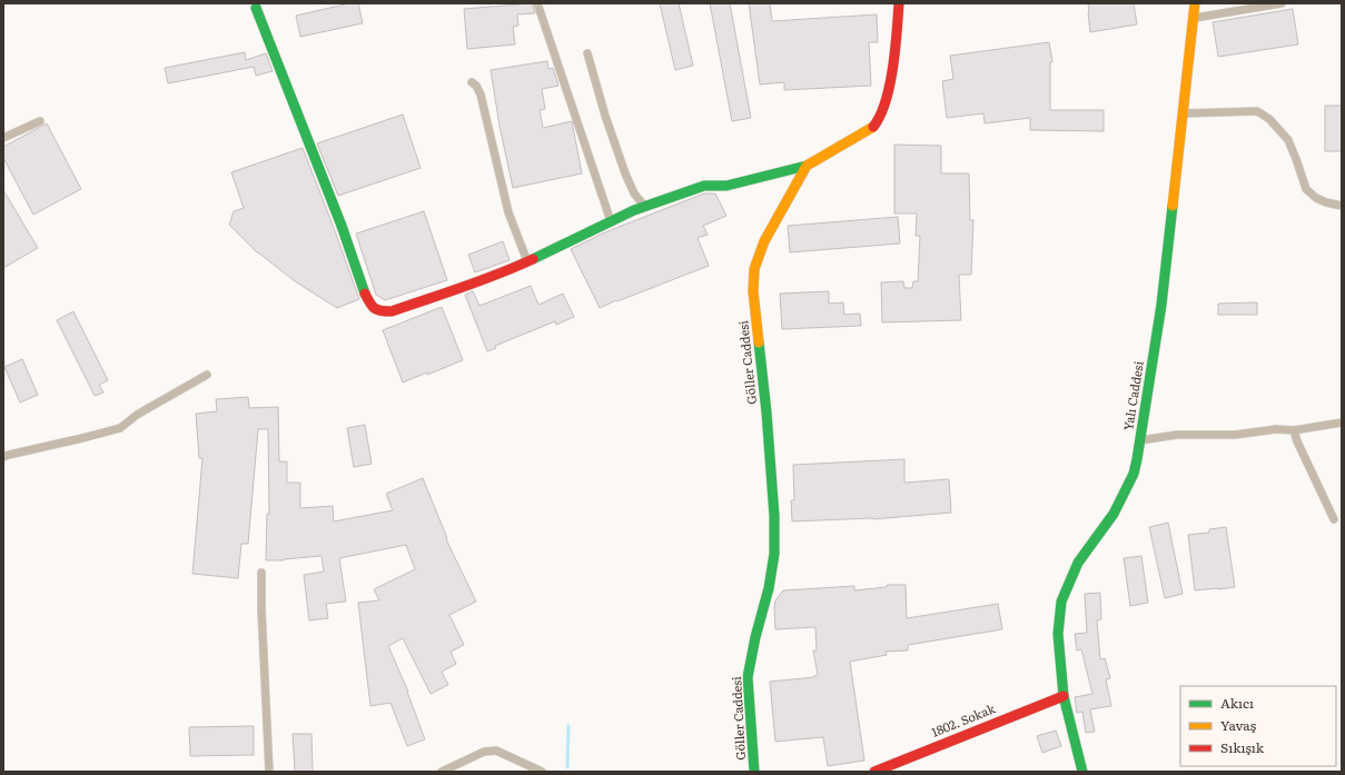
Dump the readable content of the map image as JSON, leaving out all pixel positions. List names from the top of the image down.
{
  "streets": {
    "street": ["Göller Caddesi", "Yalı Caddesi", "1802. Sokak"]
  },
  "crossings": [
    ["Yalı Caddesi", "1802. Sokak"]
  ],
  "legend": ["Akıcı", "Yavaş", "Sıkışık"]
}
